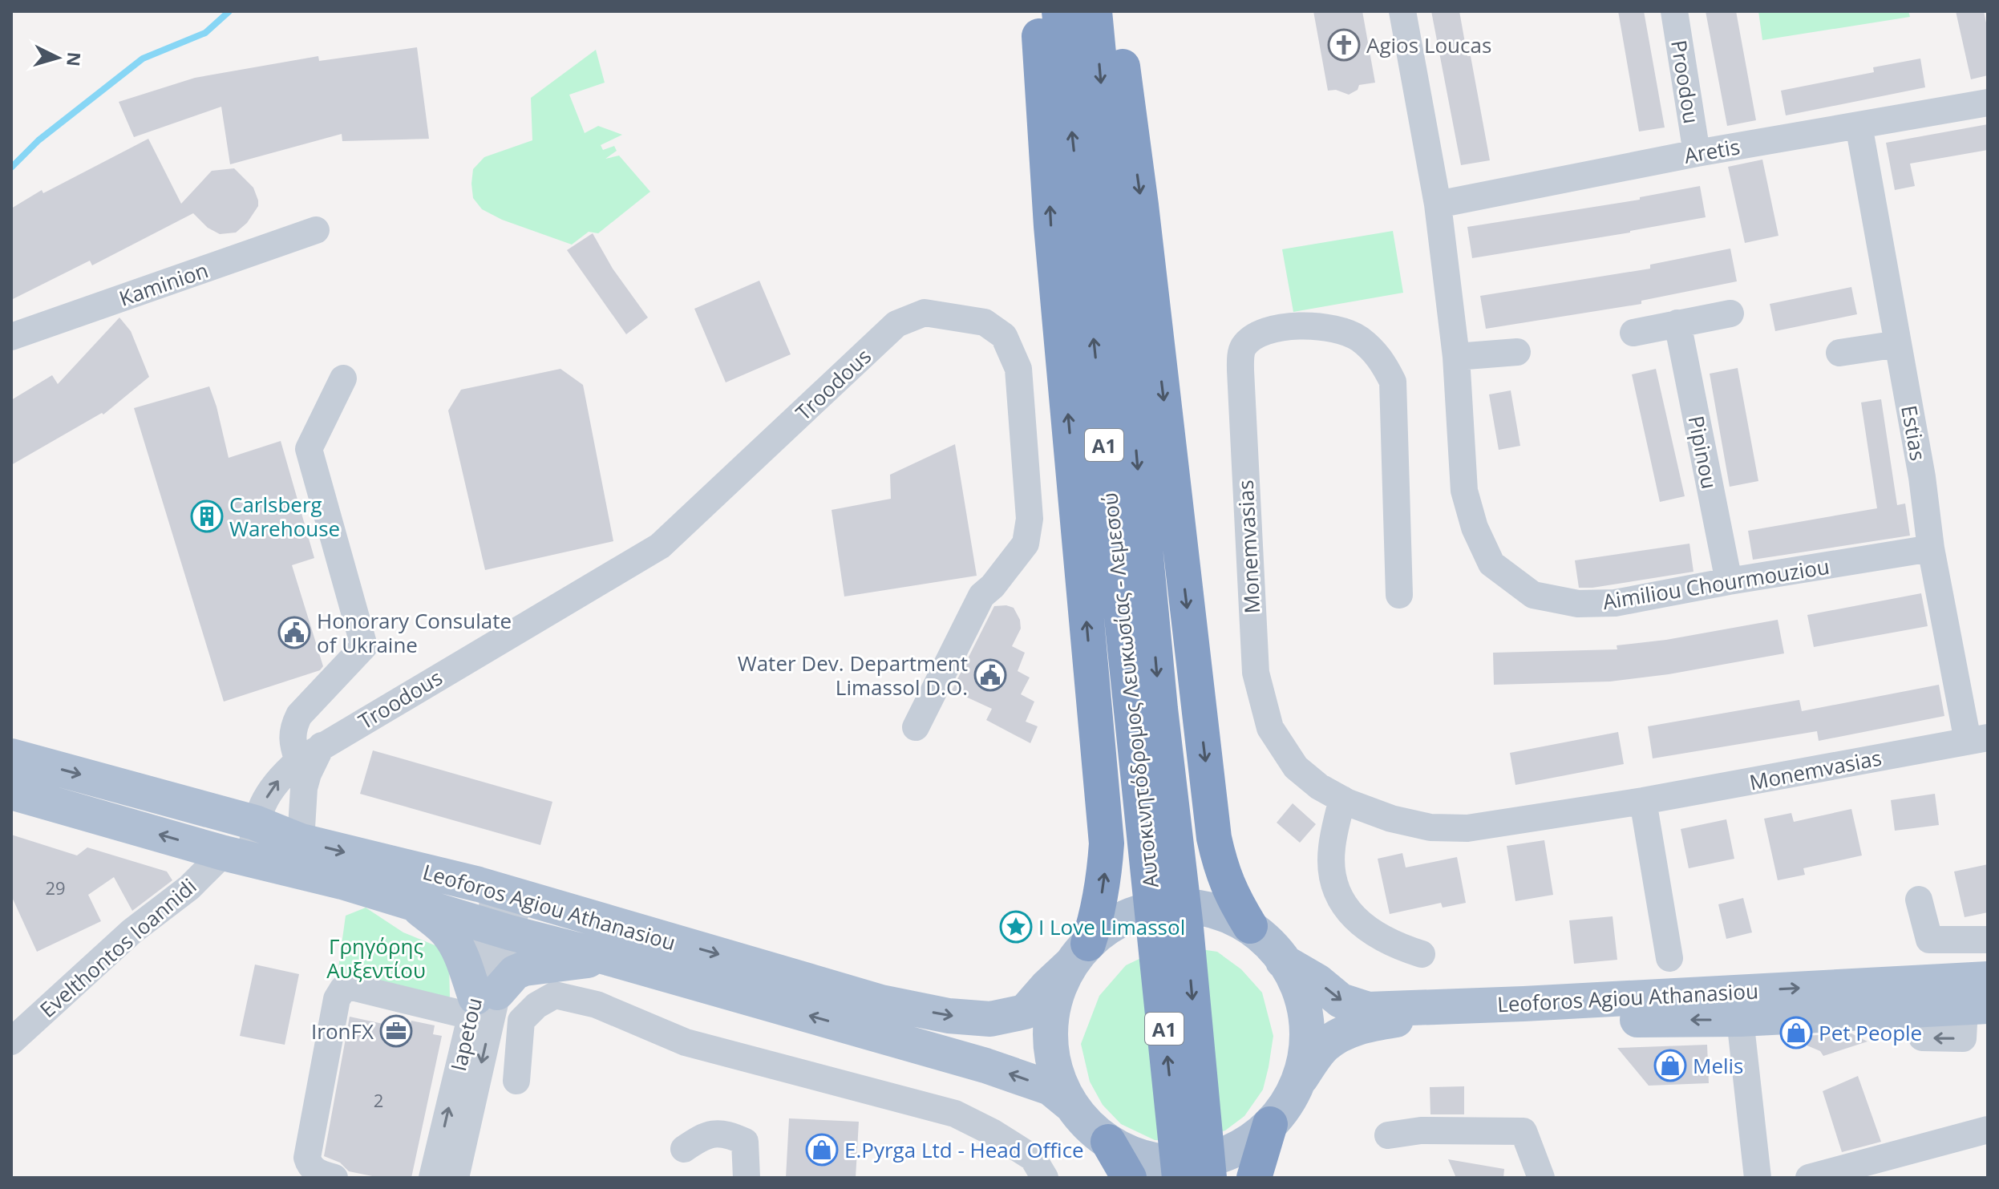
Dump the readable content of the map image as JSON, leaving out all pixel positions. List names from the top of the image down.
{
  "streets": {
    "highway": ["A1", "Αυτοκινητόδρομος Λευκωσίας - Λεμεσού"],
    "main road": ["Leoforos Agiou Athanasiou"],
    "street": [
      "Proodou",
      "Aretis",
      "Kaminion",
      "Troodous",
      "Estias",
      "Pipinou",
      "Monemvasias",
      "Aimiliou Chourmouziou",
      "Evelthontos Ioannidi",
      "Iapetou"
    ]
  },
  "crossings": [
    ["Proodou", "Aretis"],
    ["Aretis", "Estias"],
    ["Aretis", "Aimiliou Chourmouziou"],
    ["Troodous", "Leoforos Agiou Athanasiou"],
    ["Troodous", "Evelthontos Ioannidi"],
    ["Estias", "Monemvasias"],
    ["Estias", "Aimiliou Chourmouziou"],
    ["Pipinou", "Aimiliou Chourmouziou"],
    ["Leoforos Agiou Athanasiou", "Evelthontos Ioannidi"],
    ["Leoforos Agiou Athanasiou", "Iapetou"]
  ],
  "parks": ["Γρηγόρης Αυξεντίου"],
  "places": {
    "church": ["Agios Loucas"],
    "building": ["Carlsberg Warehouse"],
    "public building": ["Honorary Consulate of Ukraine", "Water Dev. Department Limassol D.O."],
    "place": ["I Love Limassol"],
    "office": ["IronFX"],
    "shop": ["Pet People", "Melis", "E.Pyrga Ltd - Head Office"]
  },
  "house_numbers": ["29", "2"],
  "north": "right"
}
